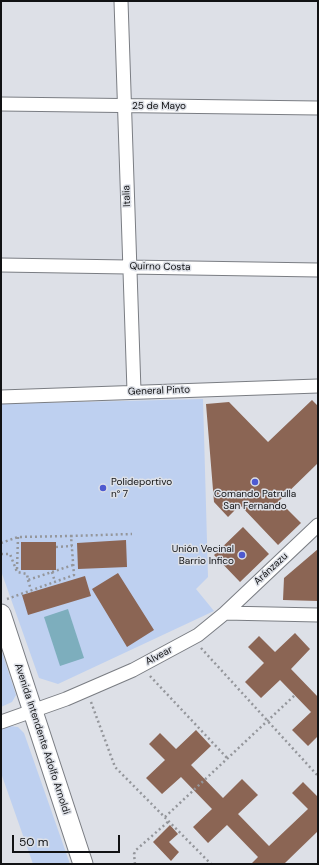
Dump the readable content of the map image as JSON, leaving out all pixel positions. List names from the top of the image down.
{
  "streets": {
    "main road": ["Avenida Intendente Adolfo Arnoldi"],
    "street": [
      "25 de Mayo",
      "Italia",
      "Quirno Costa",
      "General Pinto",
      "Aránzazu",
      "Alvear"
    ]
  },
  "crossings": [
    ["25 de Mayo", "Italia"],
    ["Italia", "Quirno Costa"],
    ["Italia", "General Pinto"],
    ["Aránzazu", "Alvear"],
    ["Alvear", "Avenida Intendente Adolfo Arnoldi"]
  ],
  "places": ["Comando Patrulla San Fernando", "Polideportivo n° 7", "Unión Vecinal Barrio Infico"],
  "scale_bar": "50 m"
}
